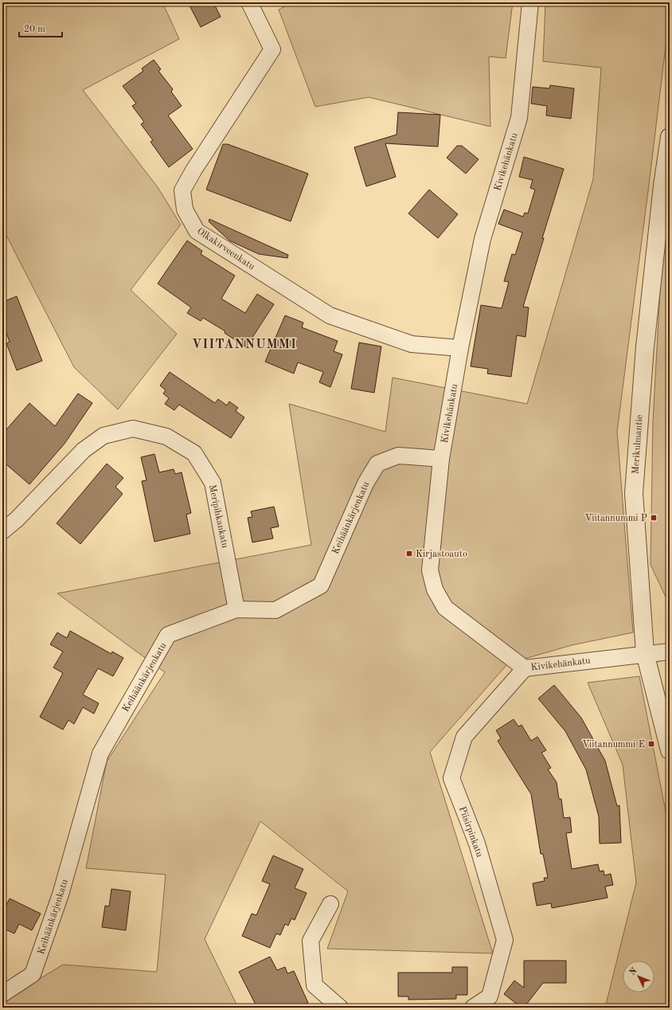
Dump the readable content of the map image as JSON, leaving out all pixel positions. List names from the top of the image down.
{
  "streets": {
    "street": [
      "Kivikehänkatu",
      "Olkakirveenkatu",
      "Merikulmantie",
      "Meripihkankatu",
      "Keihäänkärjenkatu",
      "Piisirpinkatu"
    ]
  },
  "crossings": [
    ["Kivikehänkatu", "Olkakirveenkatu"],
    ["Kivikehänkatu", "Merikulmantie"],
    ["Kivikehänkatu", "Keihäänkärjenkatu"],
    ["Kivikehänkatu", "Piisirpinkatu"],
    ["Meripihkankatu", "Keihäänkärjenkatu"]
  ],
  "districts": ["VIITANNUMMI"],
  "places": {
    "transit": ["Viitannummi P", "Kirjastoauto", "Viitannummi E"]
  },
  "scale_bar": "20 m",
  "north": "top left"
}
